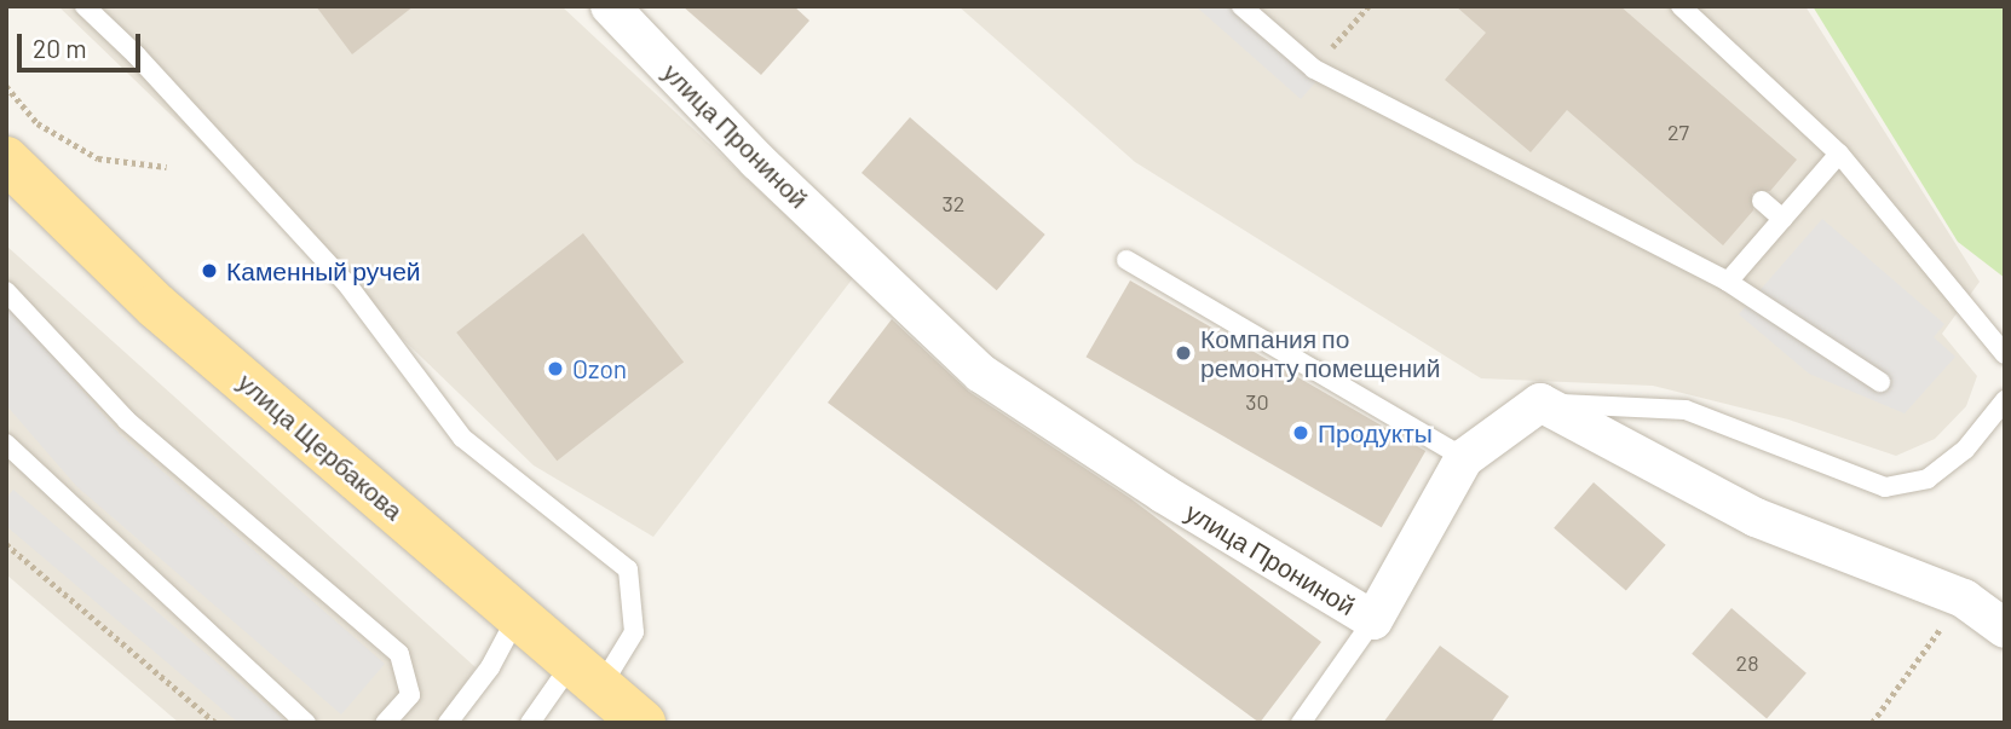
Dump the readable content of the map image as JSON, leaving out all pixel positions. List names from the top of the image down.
{
  "streets": {
    "main road": ["улица Щербакова"],
    "street": ["улица Прониной"]
  },
  "places": [
    "Каменный ручей",
    "Компания по ремонту помещений",
    "Ozon",
    "Продукты"
  ],
  "house_numbers": [
    "27",
    "32",
    "30",
    "28"
  ],
  "scale_bar": "20 m"
}
